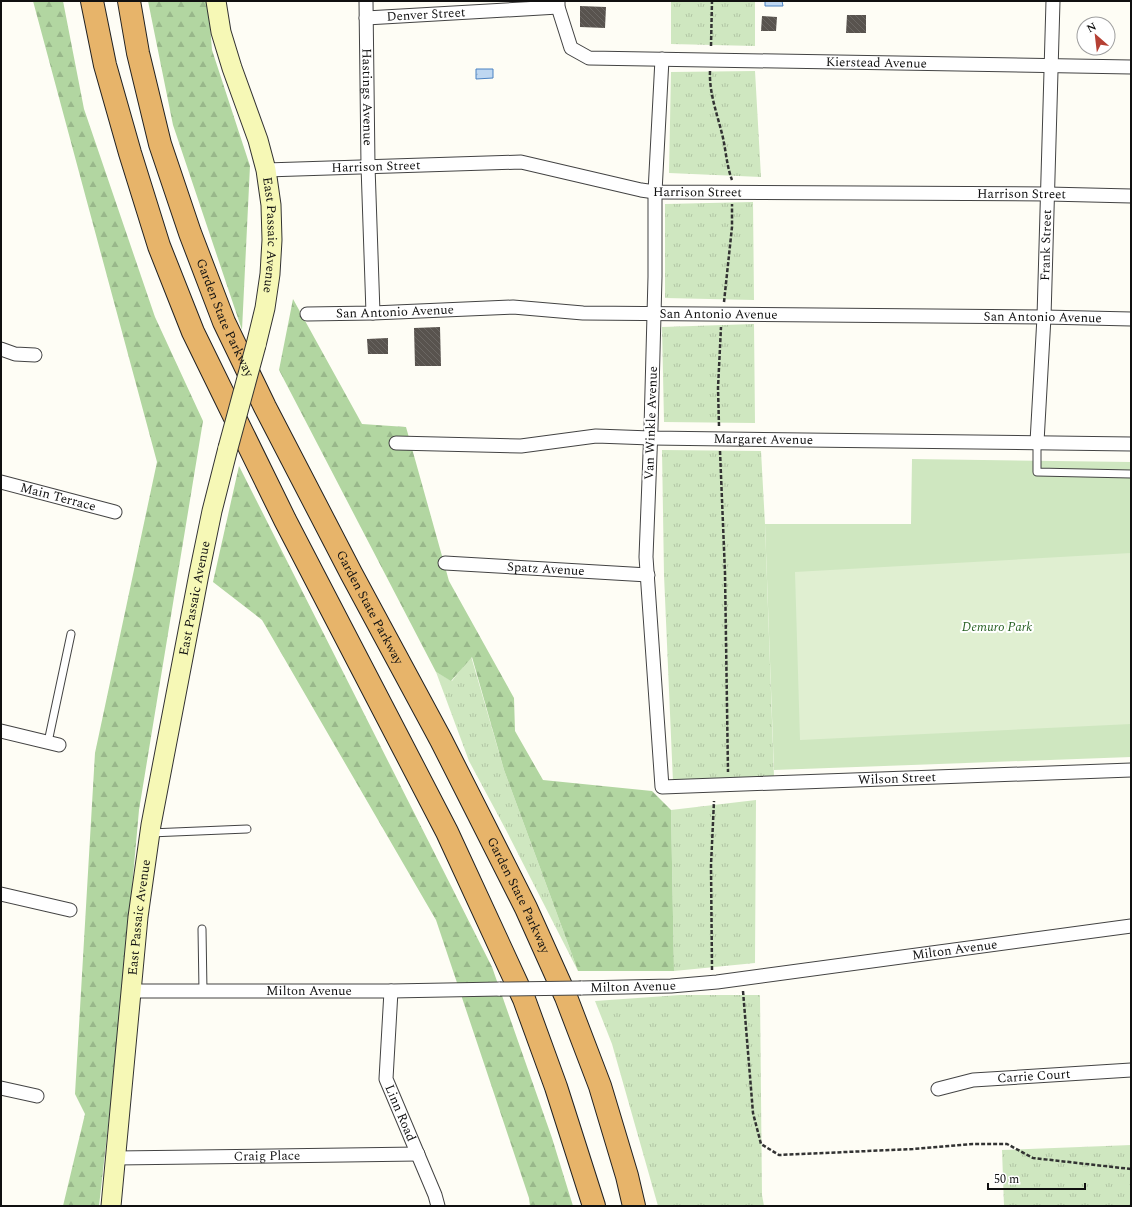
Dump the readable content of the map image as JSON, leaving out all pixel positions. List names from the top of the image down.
{
  "streets": {
    "highway": ["Garden State Parkway"],
    "main road": ["East Passaic Avenue"],
    "street": [
      "Denver Street",
      "Kierstead Avenue",
      "Hastings Avenue",
      "Harrison Street",
      "Frank Street",
      "San Antonio Avenue",
      "Van Winkle Avenue",
      "Margaret Avenue",
      "Main Terrace",
      "Spatz Avenue",
      "Wilson Street",
      "Milton Avenue",
      "Carrie Court",
      "Linn Road",
      "Craig Place"
    ]
  },
  "crossings": [
    ["Denver Street", "Kierstead Avenue"],
    ["Denver Street", "Hastings Avenue"],
    ["Kierstead Avenue", "Frank Street"],
    ["Kierstead Avenue", "Van Winkle Avenue"],
    ["Hastings Avenue", "Harrison Street"],
    ["Hastings Avenue", "San Antonio Avenue"],
    ["Harrison Street", "East Passaic Avenue"],
    ["Harrison Street", "Frank Street"],
    ["Harrison Street", "Van Winkle Avenue"],
    ["East Passaic Avenue", "Milton Avenue"],
    ["East Passaic Avenue", "Craig Place"],
    ["Frank Street", "San Antonio Avenue"],
    ["Frank Street", "Margaret Avenue"],
    ["San Antonio Avenue", "Van Winkle Avenue"],
    ["Van Winkle Avenue", "Margaret Avenue"],
    ["Van Winkle Avenue", "Spatz Avenue"],
    ["Van Winkle Avenue", "Wilson Street"],
    ["Milton Avenue", "Linn Road"],
    ["Linn Road", "Craig Place"]
  ],
  "parks": ["Demuro Park"],
  "scale_bar": "50 m",
  "north": "top left"
}
